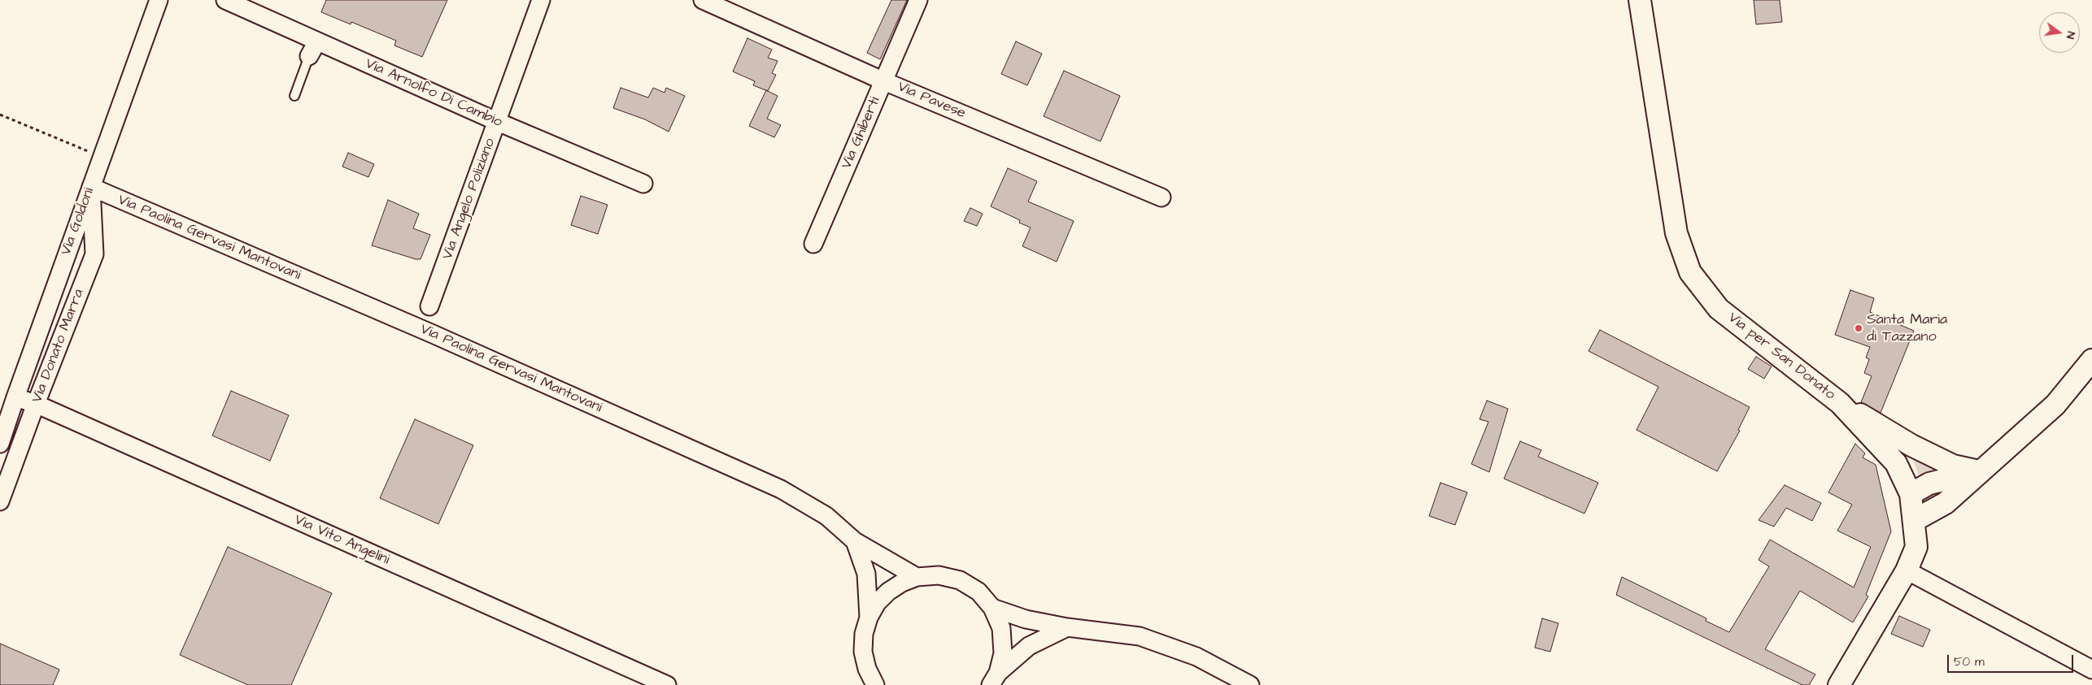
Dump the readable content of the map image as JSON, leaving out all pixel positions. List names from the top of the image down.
{
  "streets": {
    "street": [
      "Via Arnolfo Di Cambio",
      "Via Pavese",
      "Via Ghiberti",
      "Via Angelo Poliziano",
      "Via Goldoni",
      "Via Paolina Gervasi Mantovani",
      "Via Donato Marra",
      "Via per San Donato",
      "Via Vito Angelini"
    ]
  },
  "crossings": [
    ["Via Arnolfo Di Cambio", "Via Angelo Poliziano"],
    ["Via Pavese", "Via Ghiberti"],
    ["Via Goldoni", "Via Paolina Gervasi Mantovani"],
    ["Via Goldoni", "Via Donato Marra"],
    ["Via Goldoni", "Via Vito Angelini"],
    ["Via Paolina Gervasi Mantovani", "Via Donato Marra"],
    ["Via Donato Marra", "Via Vito Angelini"]
  ],
  "places": ["Santa Maria di Tazzano"],
  "scale_bar": "50 m",
  "north": "right"
}
